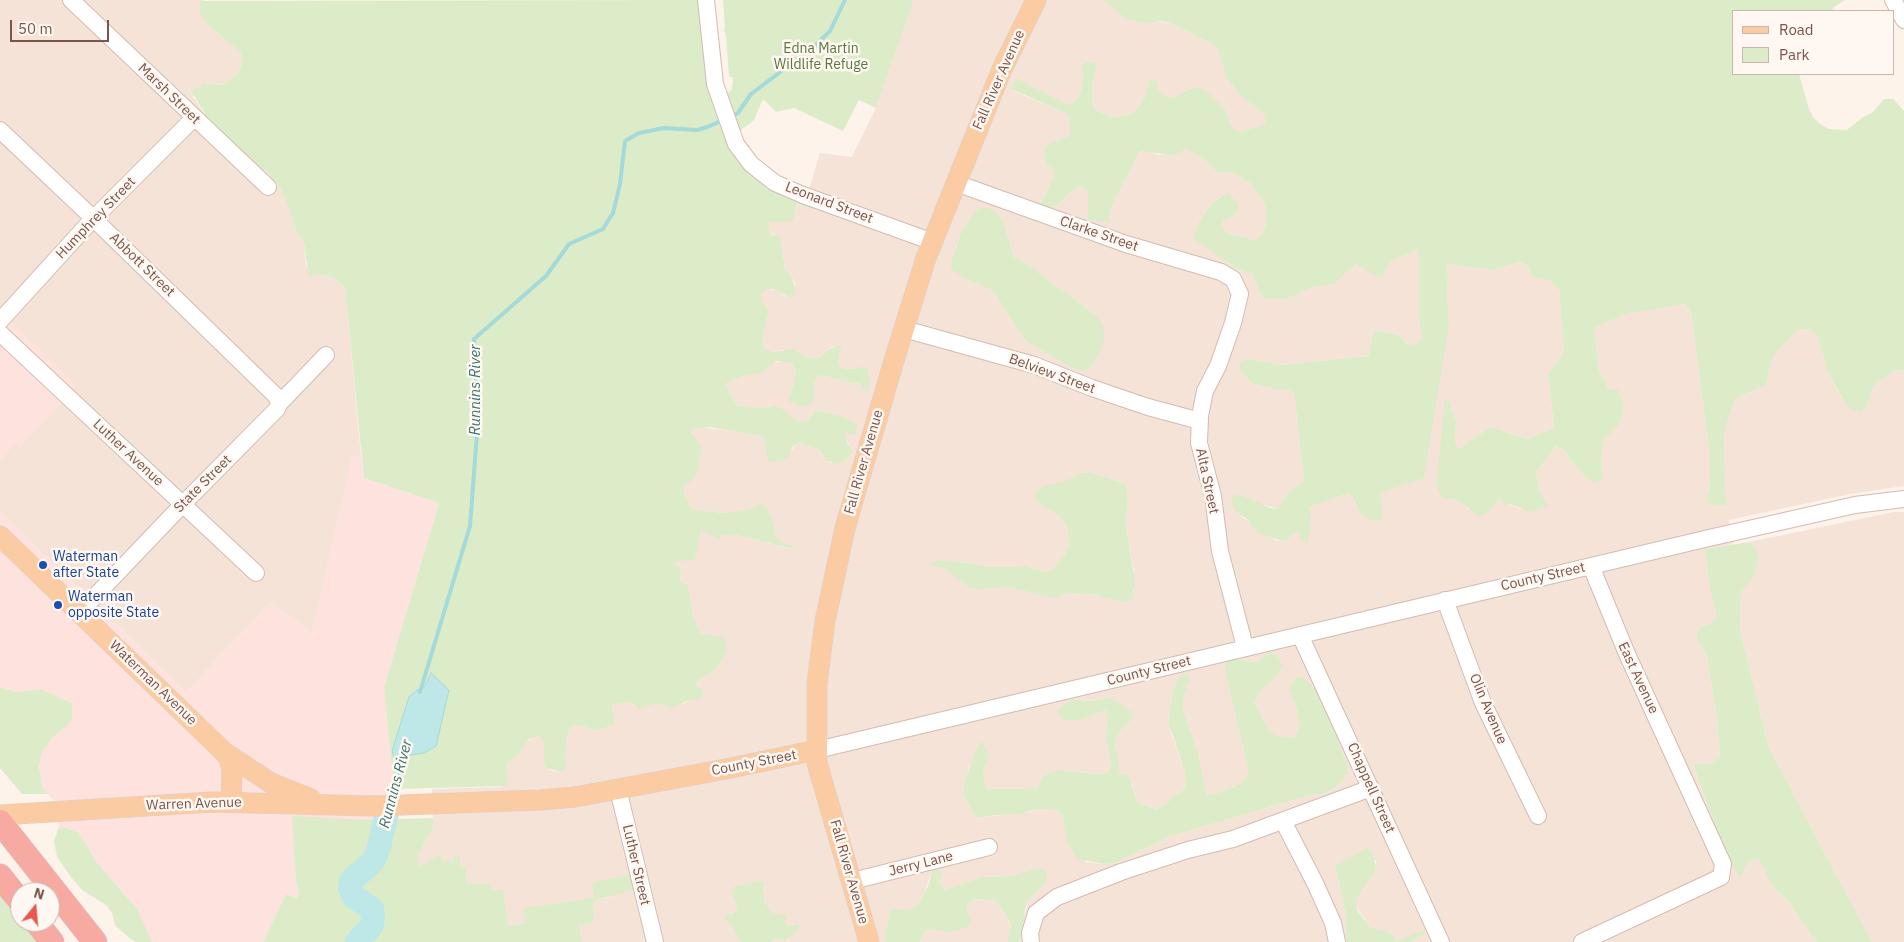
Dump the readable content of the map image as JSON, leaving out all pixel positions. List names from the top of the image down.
{
  "streets": {
    "main road": [
      "Fall River Avenue",
      "County Street",
      "Waterman Avenue",
      "Warren Avenue"
    ],
    "street": [
      "Marsh Street",
      "Leonard Street",
      "Humphrey Street",
      "Clarke Street",
      "Abbott Street",
      "Belview Street",
      "Luther Avenue",
      "Alta Street",
      "State Street",
      "East Avenue",
      "Olin Avenue",
      "Chappell Street",
      "Jerry Lane",
      "Luther Street"
    ]
  },
  "crossings": [
    ["Fall River Avenue", "Leonard Street"],
    ["Fall River Avenue", "Clarke Street"],
    ["Fall River Avenue", "Belview Street"],
    ["Fall River Avenue", "County Street"],
    ["Fall River Avenue", "Jerry Lane"],
    ["Marsh Street", "Humphrey Street"],
    ["Humphrey Street", "Abbott Street"],
    ["Clarke Street", "Alta Street"],
    ["Abbott Street", "State Street"],
    ["Belview Street", "Alta Street"],
    ["Luther Avenue", "State Street"],
    ["Alta Street", "County Street"],
    ["State Street", "Waterman Avenue"],
    ["County Street", "East Avenue"],
    ["County Street", "Olin Avenue"],
    ["County Street", "Chappell Street"],
    ["County Street", "Warren Avenue"],
    ["County Street", "Luther Street"],
    ["Waterman Avenue", "Warren Avenue"]
  ],
  "water": ["Runnins River"],
  "parks": ["Edna Martin Wildlife Refuge"],
  "places": ["Waterman after State", "Waterman opposite State"],
  "legend": ["Road", "Park"],
  "scale_bar": "50 m",
  "north": "top"
}
